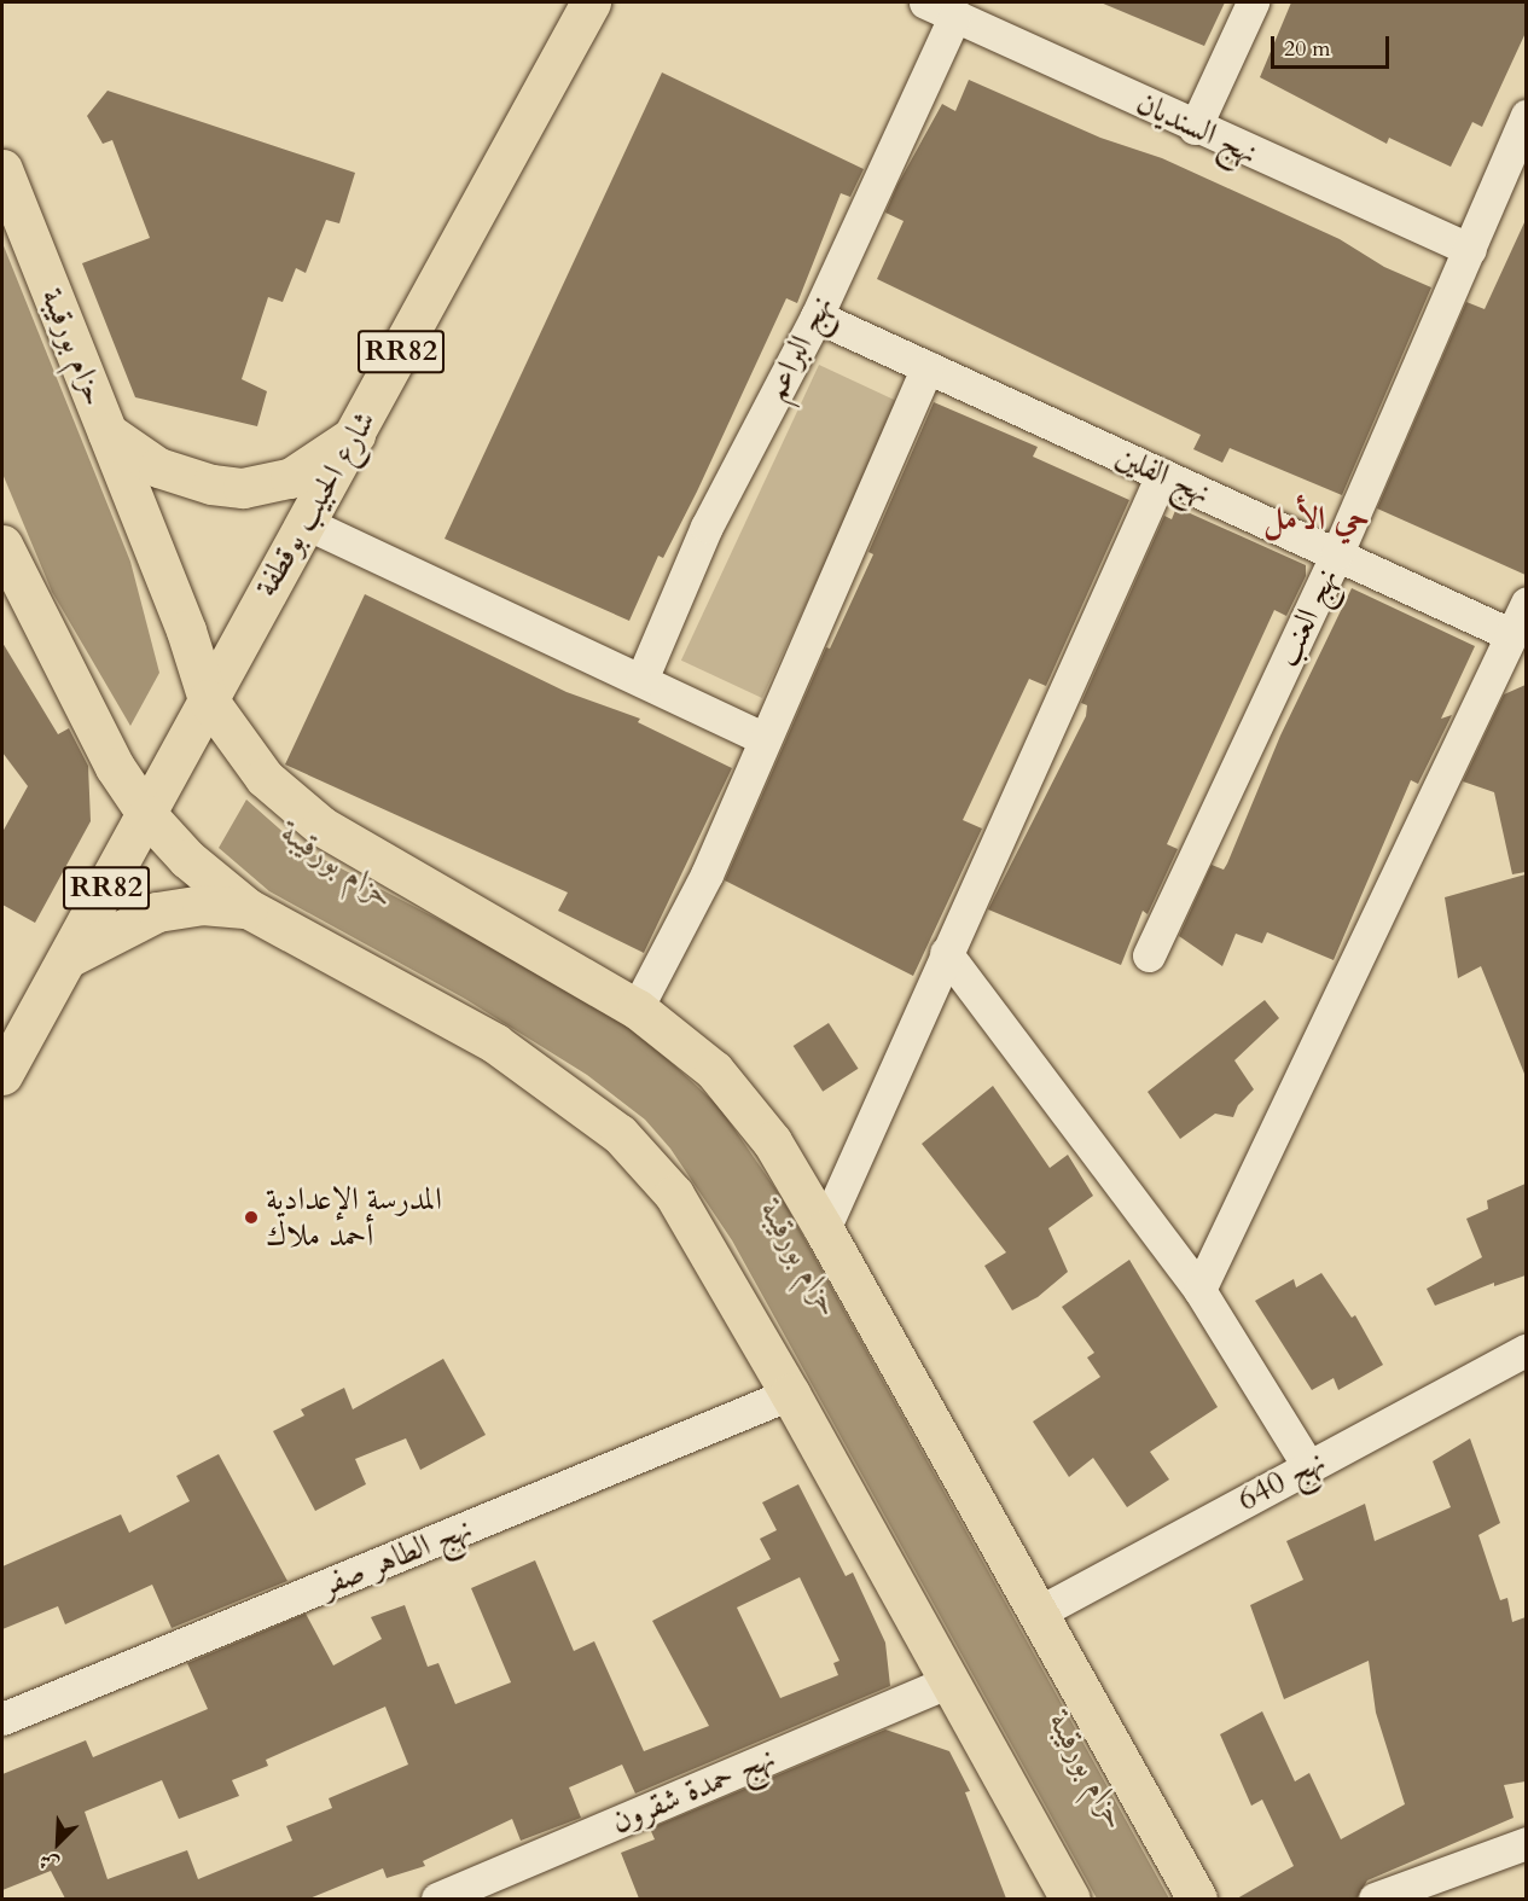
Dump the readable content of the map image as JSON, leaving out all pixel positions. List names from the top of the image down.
{
  "streets": {
    "main road": ["حزام بورقيبة", "RR82", "شارع الحبيب بوقطفة"],
    "street": [
      "نهج السنديان",
      "نهج البراعم",
      "نهج الفلين",
      "نهج العنب",
      "نهج 640",
      "نهج الطاهر صفر",
      "نهج حمدة شقرون"
    ]
  },
  "crossings": [
    ["نهج السنديان", "نهج البراعم"],
    ["نهج السنديان", "نهج العنب"],
    ["حزام بورقيبة", "RR82"],
    ["حزام بورقيبة", "شارع الحبيب بوقطفة"],
    ["حزام بورقيبة", "نهج 640"],
    ["نهج البراعم", "نهج الفلين"],
    ["RR82", "شارع الحبيب بوقطفة"],
    ["نهج الفلين", "نهج العنب"]
  ],
  "districts": ["حي الأمل"],
  "water": ["حزام بورقيبة"],
  "places": ["المدرسة الإعدادية أحمد ملاك"],
  "scale_bar": "20 m",
  "north": "bottom left"
}
